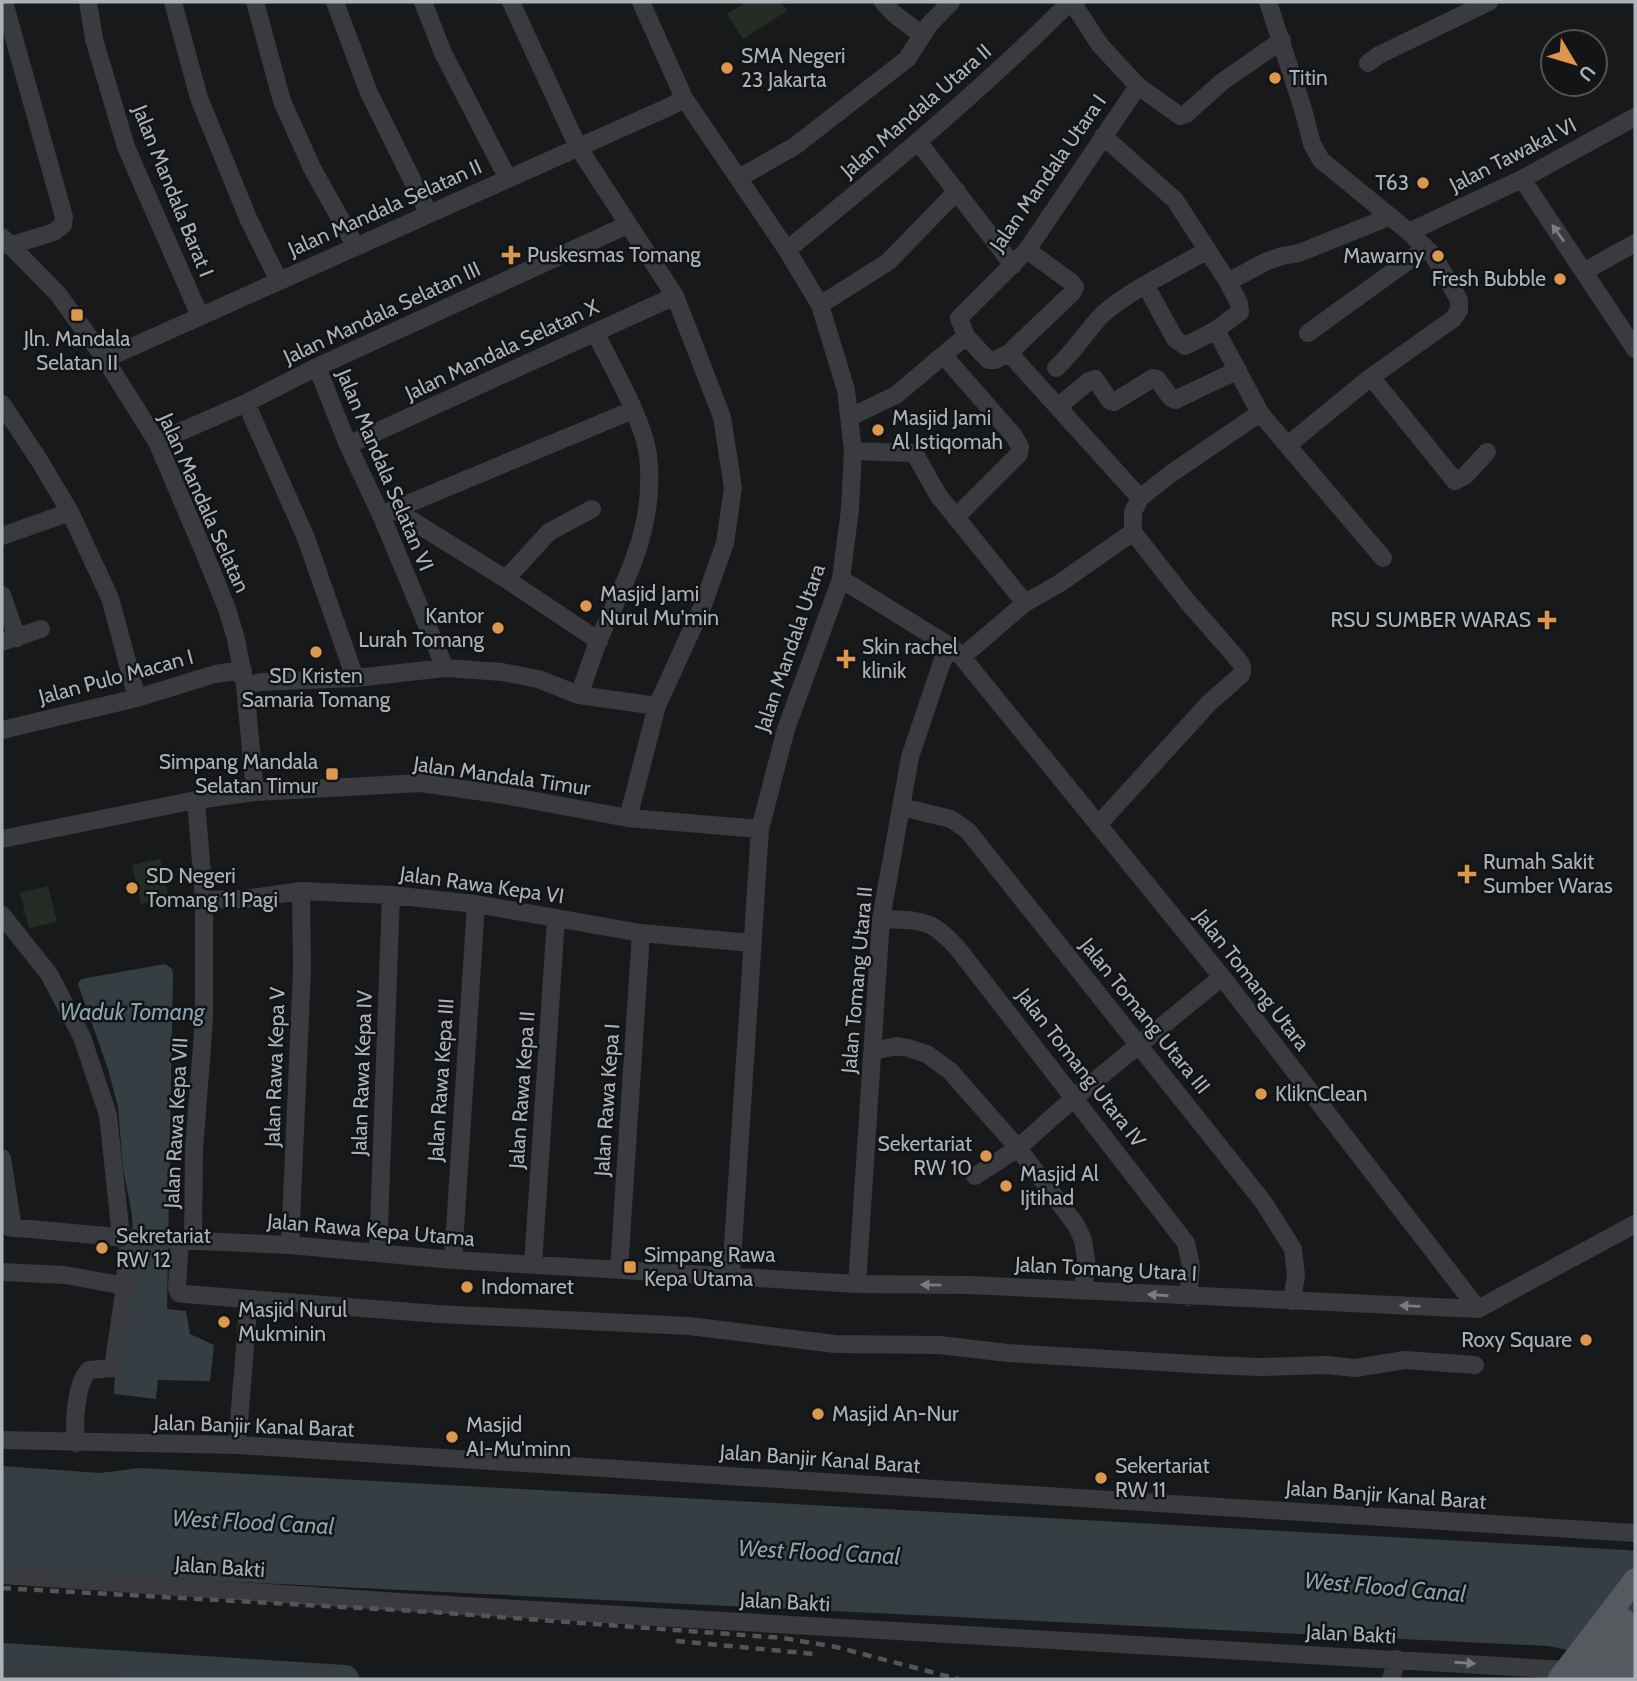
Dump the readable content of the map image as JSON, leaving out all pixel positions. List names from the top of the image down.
{
  "streets": {
    "street": [
      "Jalan Mandala Utara II",
      "Jalan Tawakal VI",
      "Jalan Mandala Utara I",
      "Jalan Mandala Barat I",
      "Jalan Mandala Selatan II",
      "Jalan Mandala Selatan III",
      "Jalan Mandala Selatan X",
      "Jalan Mandala Selatan VI",
      "Jalan Mandala Selatan",
      "Jalan Mandala Utara",
      "Jalan Pulo Macan I",
      "Jalan Mandala Timur",
      "Jalan Rawa Kepa VI",
      "Jalan Tomang Utara II",
      "Jalan Tomang Utara",
      "Jalan Tomang Utara III",
      "Jalan Rawa Kepa V",
      "Jalan Tomang Utara IV",
      "Jalan Rawa Kepa IV",
      "Jalan Rawa Kepa III",
      "Jalan Rawa Kepa II",
      "Jalan Rawa Kepa I",
      "Jalan Rawa Kepa VII",
      "Jalan Rawa Kepa Utama",
      "Jalan Tomang Utara I",
      "Jalan Banjir Kanal Barat",
      "Jalan Bakti"
    ]
  },
  "crossings": [
    ["Jalan Mandala Utara II", "Jalan Mandala Utara"],
    ["Jalan Mandala Barat I", "Jalan Mandala Selatan II"],
    ["Jalan Mandala Selatan II", "Jalan Mandala Selatan"],
    ["Jalan Mandala Selatan II", "Jalan Mandala Utara"],
    ["Jalan Mandala Selatan III", "Jalan Mandala Selatan VI"],
    ["Jalan Mandala Selatan III", "Jalan Mandala Selatan"],
    ["Jalan Mandala Selatan X", "Jalan Mandala Selatan VI"],
    ["Jalan Mandala Selatan VI", "Jalan Pulo Macan I"],
    ["Jalan Mandala Selatan", "Jalan Pulo Macan I"],
    ["Jalan Mandala Selatan", "Jalan Mandala Timur"],
    ["Jalan Mandala Utara", "Jalan Mandala Timur"],
    ["Jalan Mandala Utara", "Jalan Rawa Kepa VI"],
    ["Jalan Mandala Utara", "Jalan Tomang Utara"],
    ["Jalan Mandala Utara", "Jalan Rawa Kepa Utama"],
    ["Jalan Mandala Utara", "Jalan Tomang Utara I"],
    ["Jalan Mandala Timur", "Jalan Rawa Kepa VII"],
    ["Jalan Rawa Kepa VI", "Jalan Rawa Kepa V"],
    ["Jalan Rawa Kepa VI", "Jalan Rawa Kepa IV"],
    ["Jalan Rawa Kepa VI", "Jalan Rawa Kepa III"],
    ["Jalan Rawa Kepa VI", "Jalan Rawa Kepa II"],
    ["Jalan Rawa Kepa VI", "Jalan Rawa Kepa I"],
    ["Jalan Rawa Kepa VI", "Jalan Rawa Kepa VII"],
    ["Jalan Tomang Utara II", "Jalan Tomang Utara"],
    ["Jalan Tomang Utara II", "Jalan Tomang Utara III"],
    ["Jalan Tomang Utara II", "Jalan Tomang Utara IV"],
    ["Jalan Tomang Utara II", "Jalan Tomang Utara I"],
    ["Jalan Tomang Utara", "Jalan Tomang Utara I"],
    ["Jalan Tomang Utara III", "Jalan Tomang Utara I"],
    ["Jalan Rawa Kepa V", "Jalan Rawa Kepa Utama"],
    ["Jalan Tomang Utara IV", "Jalan Tomang Utara I"],
    ["Jalan Rawa Kepa IV", "Jalan Rawa Kepa Utama"],
    ["Jalan Rawa Kepa III", "Jalan Rawa Kepa Utama"],
    ["Jalan Rawa Kepa II", "Jalan Rawa Kepa Utama"],
    ["Jalan Rawa Kepa I", "Jalan Rawa Kepa Utama"],
    ["Jalan Rawa Kepa VII", "Jalan Rawa Kepa Utama"],
    ["Jalan Rawa Kepa Utama", "Jalan Tomang Utara I"]
  ],
  "water": ["Waduk Tomang", "West Flood Canal"],
  "places": {
    "other": [
      "SMA Negeri 23 Jakarta",
      "Titin",
      "T63",
      "Mawarny",
      "Fresh Bubble",
      "Masjid Jami Al Istiqomah",
      "Masjid Jami Nurul Mu'min",
      "Kantor Lurah Tomang",
      "SD Kristen Samaria Tomang",
      "SD Negeri Tomang 11 Pagi",
      "KliknClean",
      "Sekertariat RW 10",
      "Masjid Al Ijtihad",
      "Sekretariat RW 12",
      "Indomaret",
      "Masjid Nurul Mukminin",
      "Roxy Square",
      "Masjid An-Nur",
      "Masjid AI-Mu'minn",
      "Sekertariat RW 11"
    ],
    "health": [
      "Puskesmas Tomang",
      "RSU SUMBER WARAS",
      "Skin rachel klinik",
      "Rumah Sakit Sumber Waras"
    ],
    "transit": ["Jln. Mandala Selatan II", "Simpang Mandala Selatan Timur", "Simpang Rawa Kepa Utama"]
  },
  "north": "bottom right"
}
